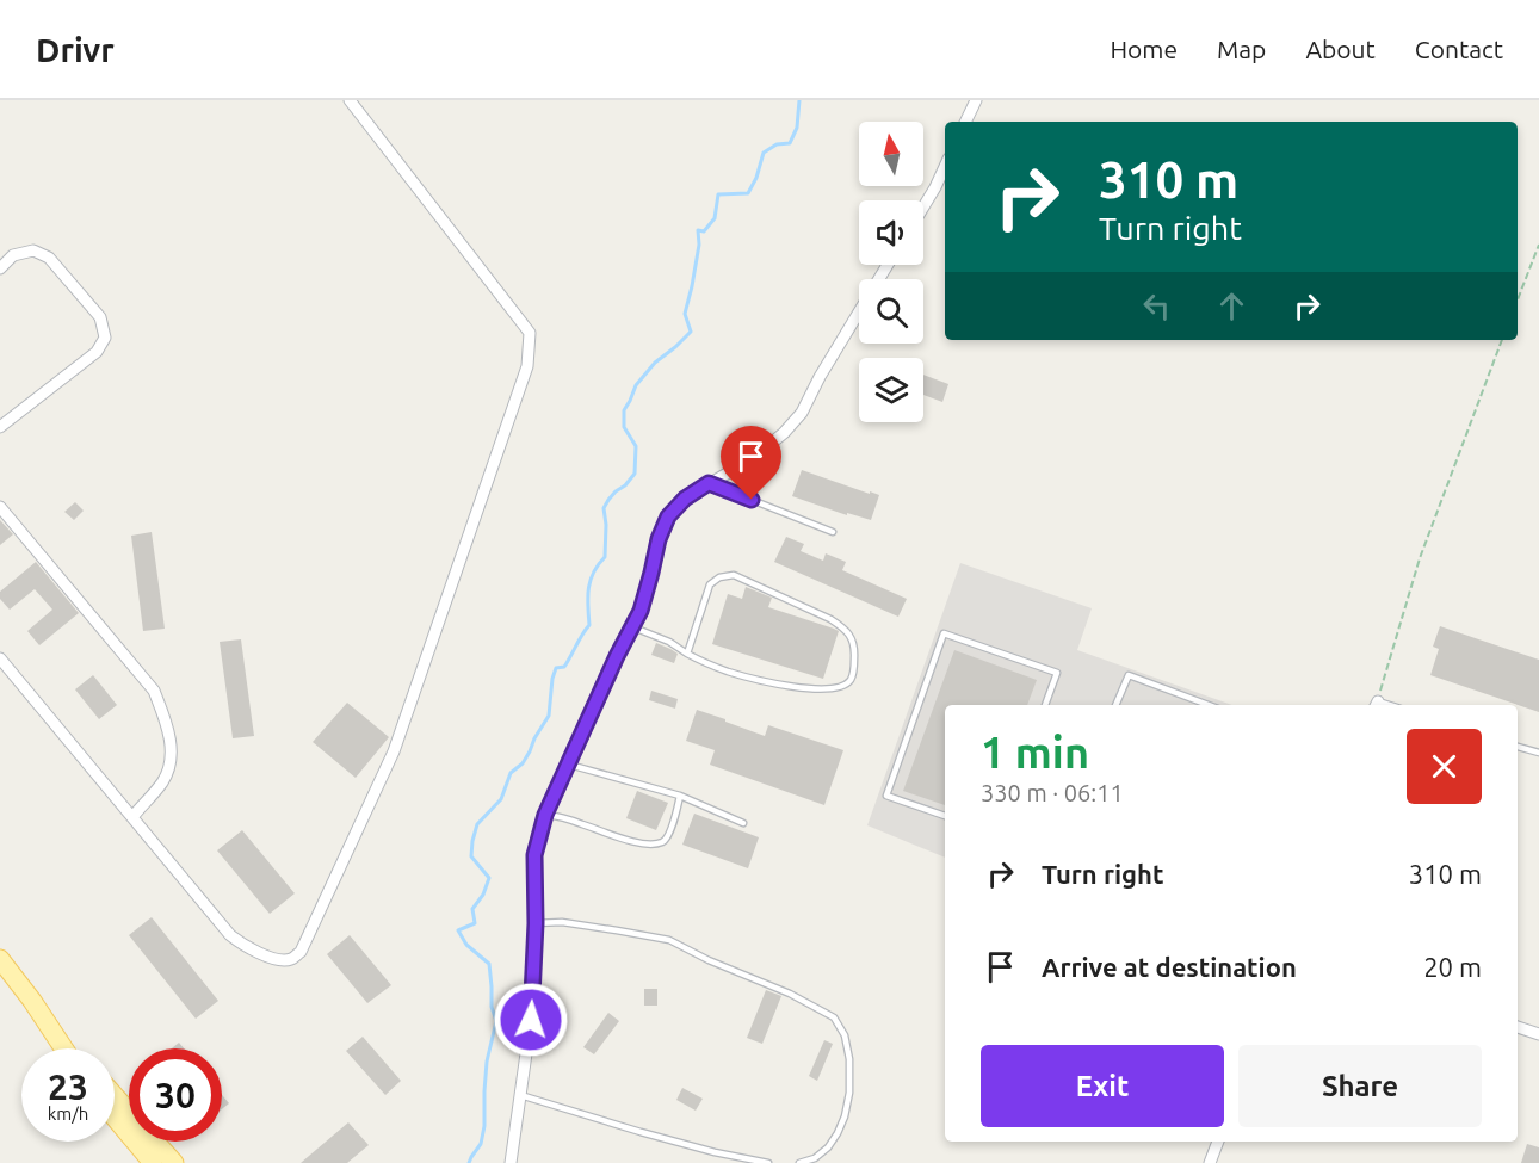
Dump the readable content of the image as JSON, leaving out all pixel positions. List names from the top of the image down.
{
  "north": "top",
  "page": {
    "header": "Drivr",
    "nav": [
      "Home",
      "Map",
      "About",
      "Contact"
    ],
    "turn": ["310 m", "Turn right"],
    "heading": ["1 min", "330 m · 06:11"],
    "list": [
      {
        "name": "Turn right",
        "value": "310 m"
      },
      {
        "name": "Arrive at destination",
        "value": "20 m"
      }
    ],
    "buttons": ["Exit", "Share"],
    "speed": "23 km/h",
    "limit": "30"
  }
}
